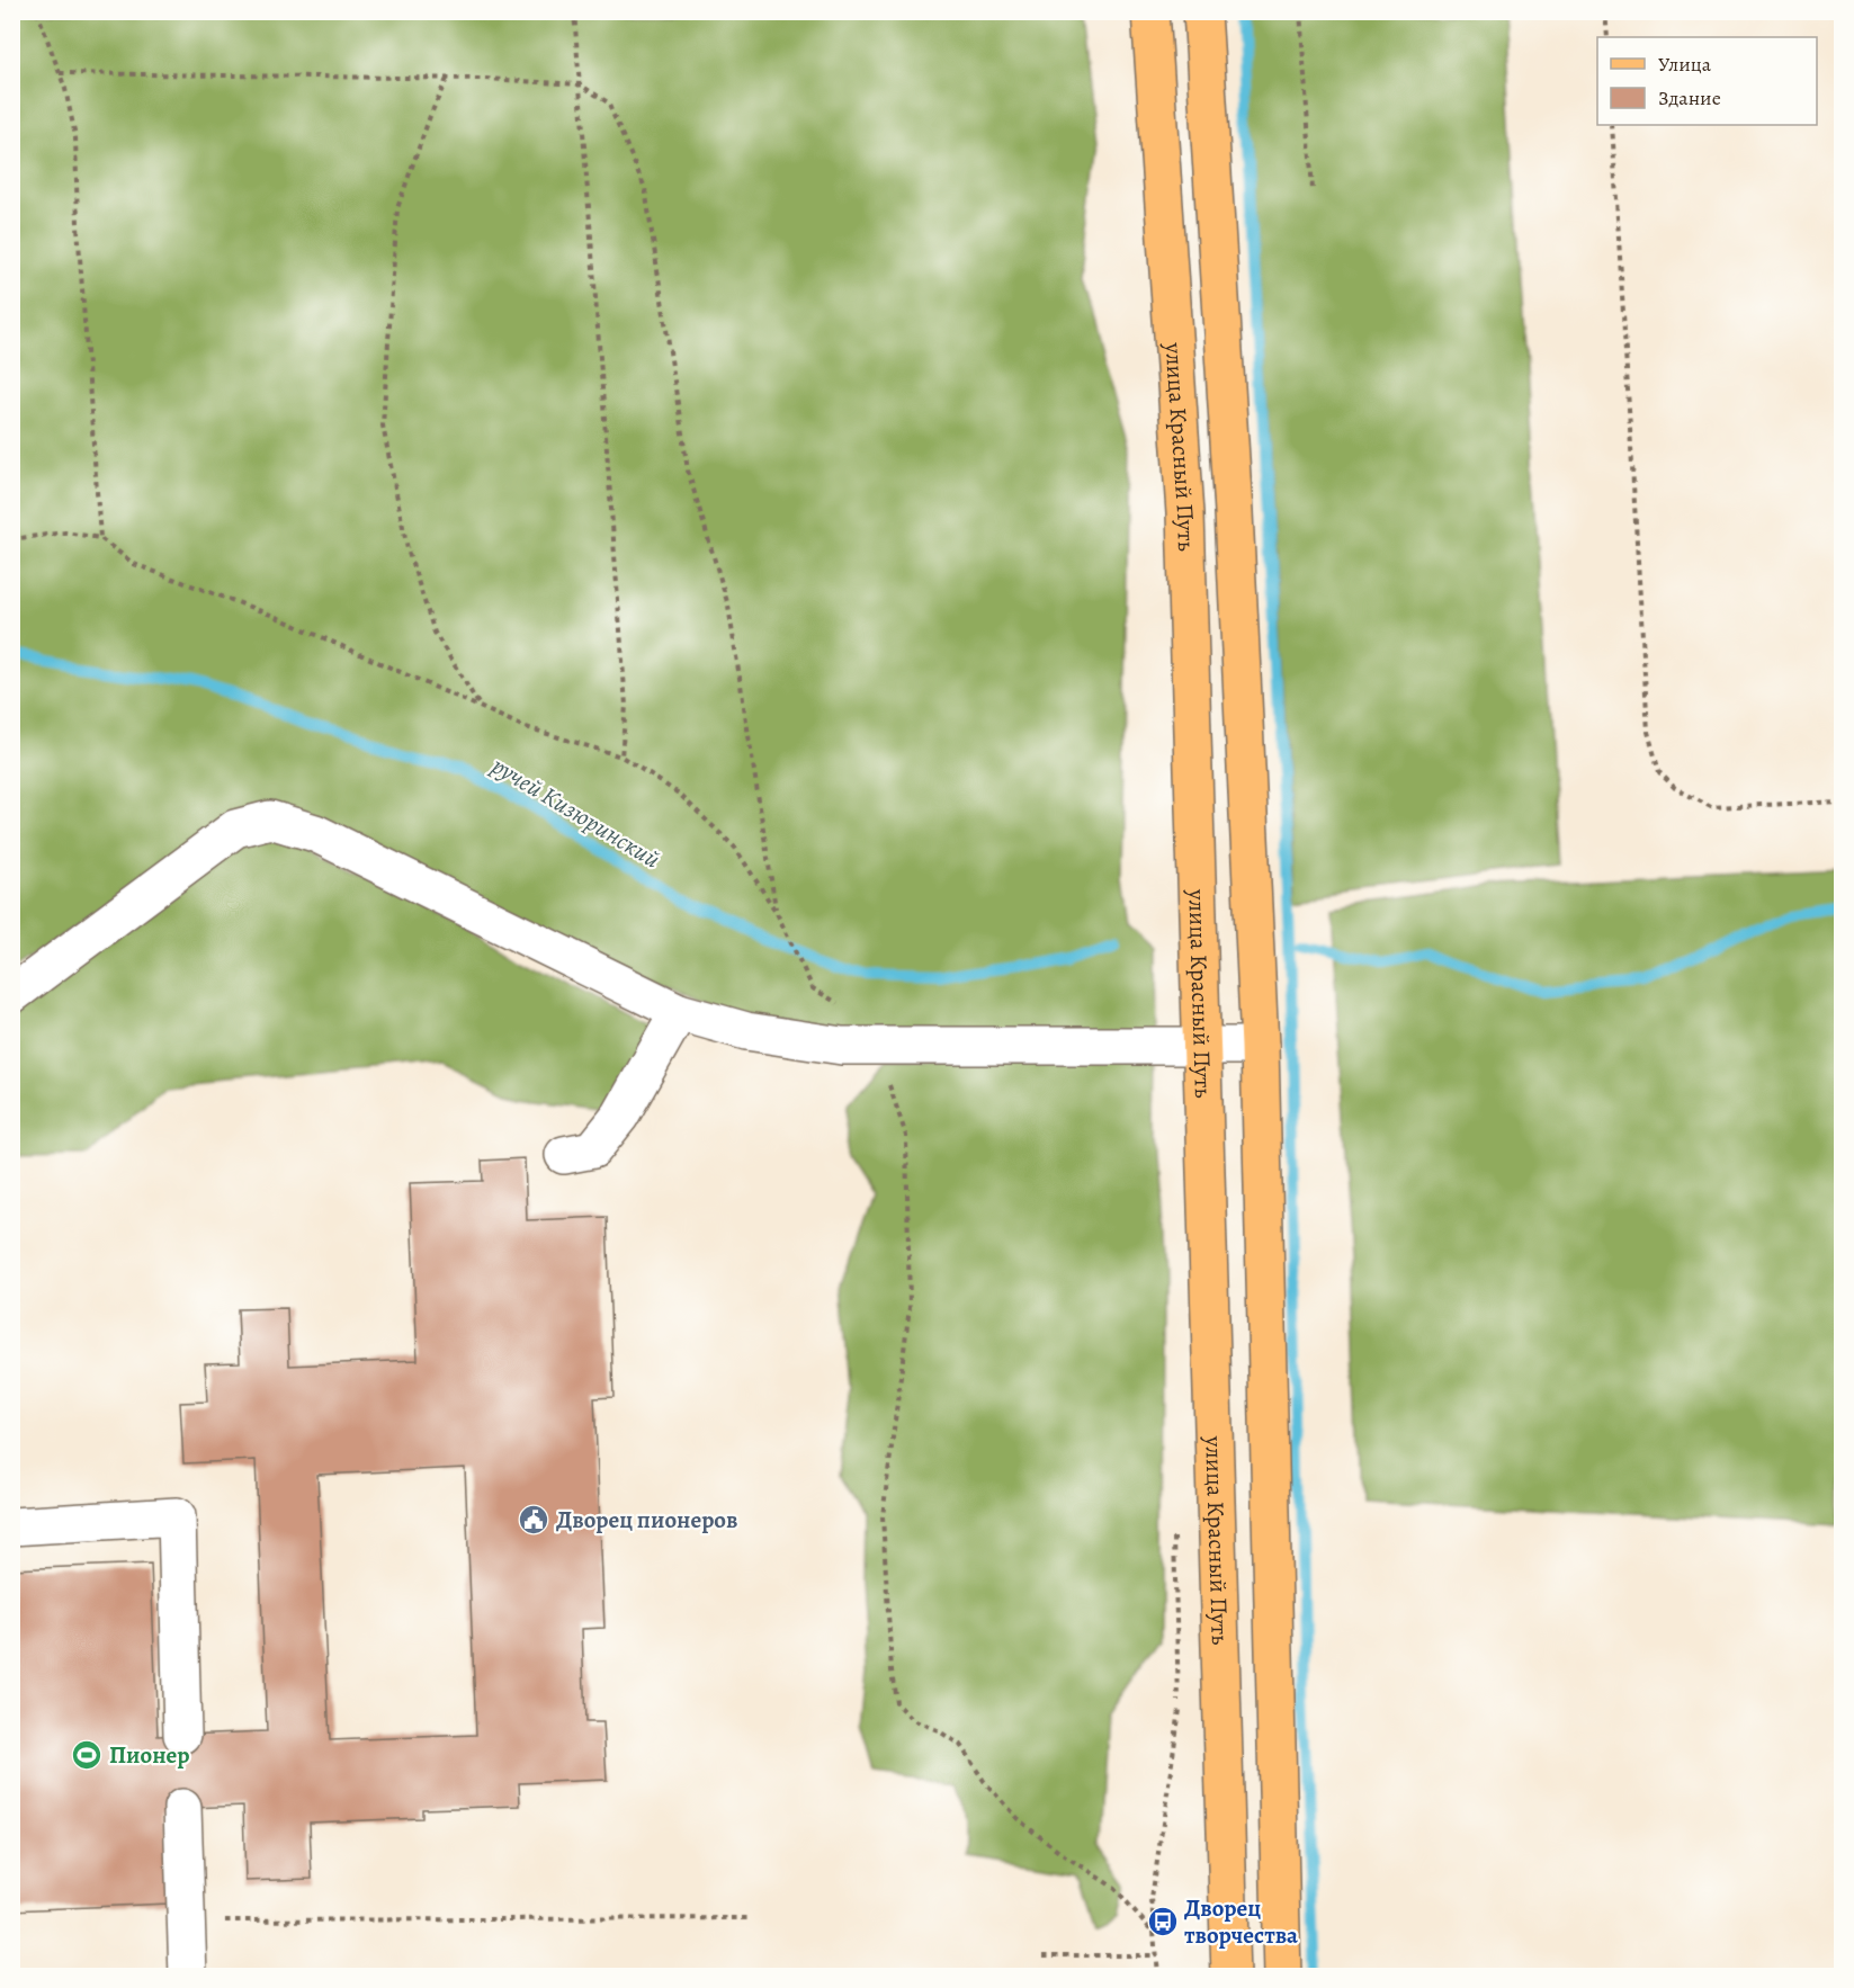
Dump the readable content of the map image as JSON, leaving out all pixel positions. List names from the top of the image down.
{
  "streets": {
    "main road": ["улица Красный Путь"]
  },
  "water": ["ручей Кизюринский"],
  "places": {
    "public building": ["Дворец пионеров"],
    "sports": ["Пионер"],
    "bus stop": ["Дворец творчества"]
  },
  "legend": ["Улица", "Здание"]
}
